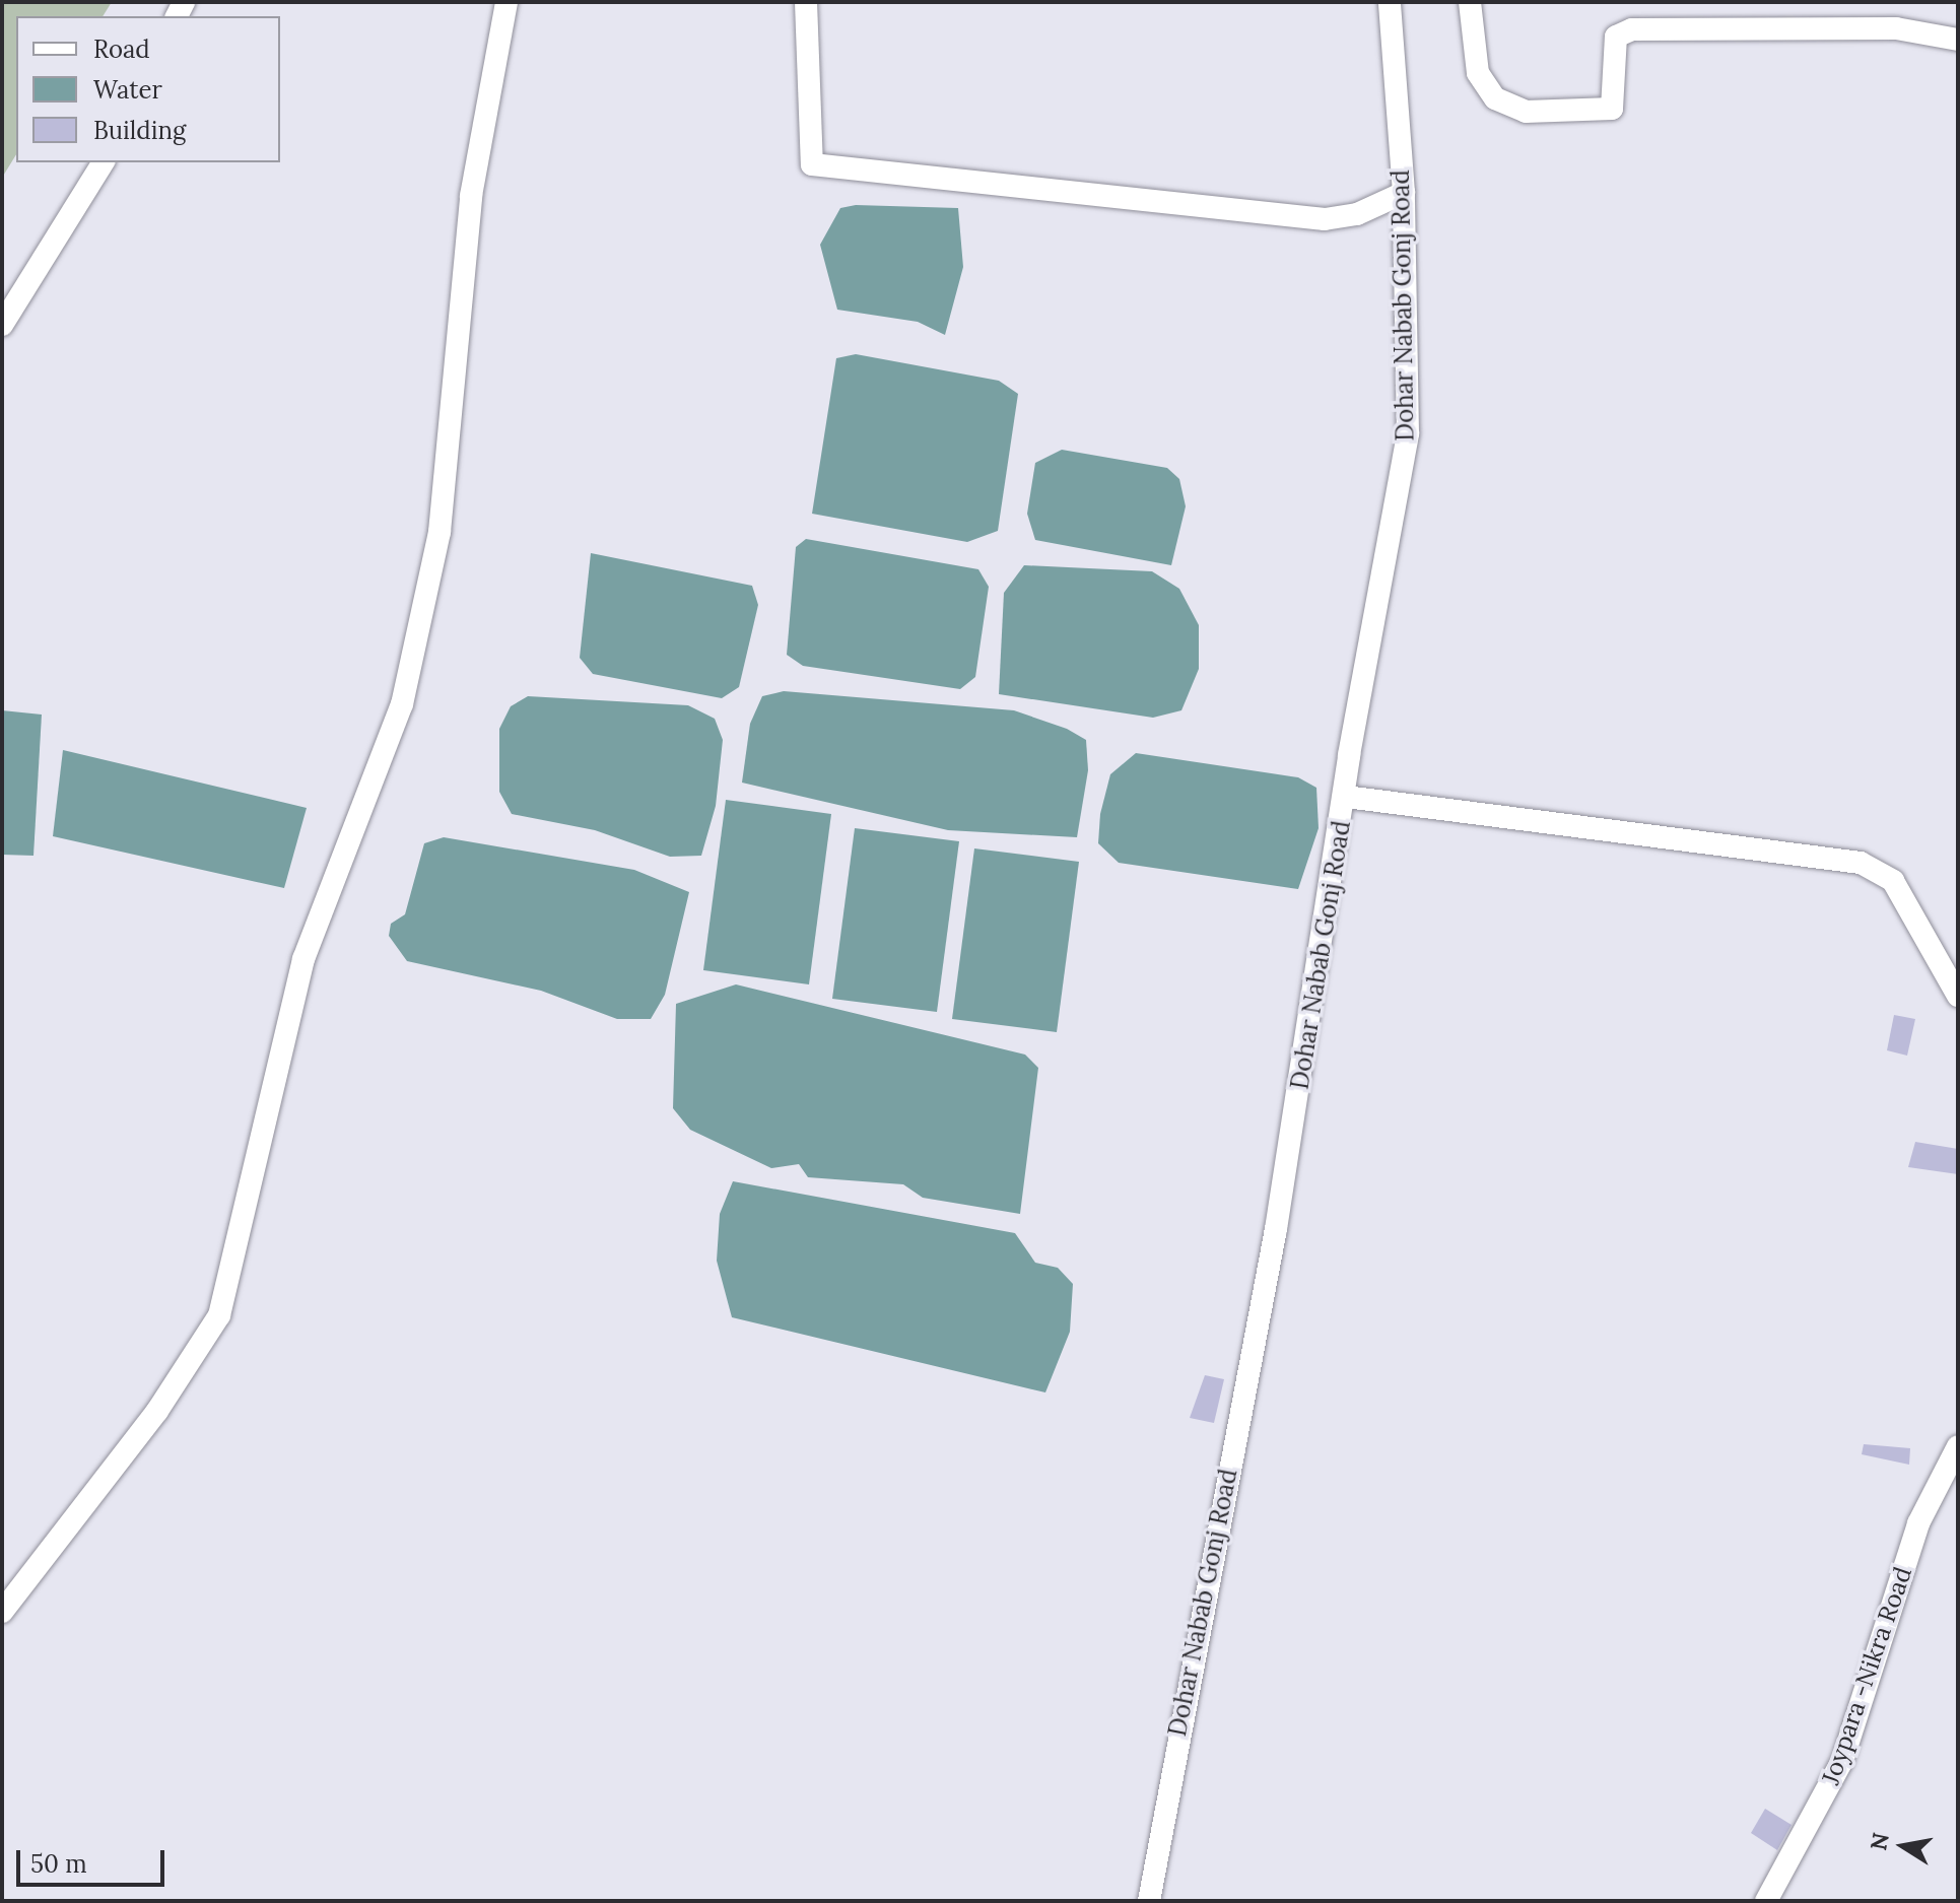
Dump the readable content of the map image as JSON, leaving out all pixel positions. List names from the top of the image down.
{
  "streets": {
    "street": ["Dohar Nabab Gonj Road", "Joypara -Nikra Road"]
  },
  "legend": ["Road", "Water", "Building"],
  "scale_bar": "50 m",
  "north": "left"
}
